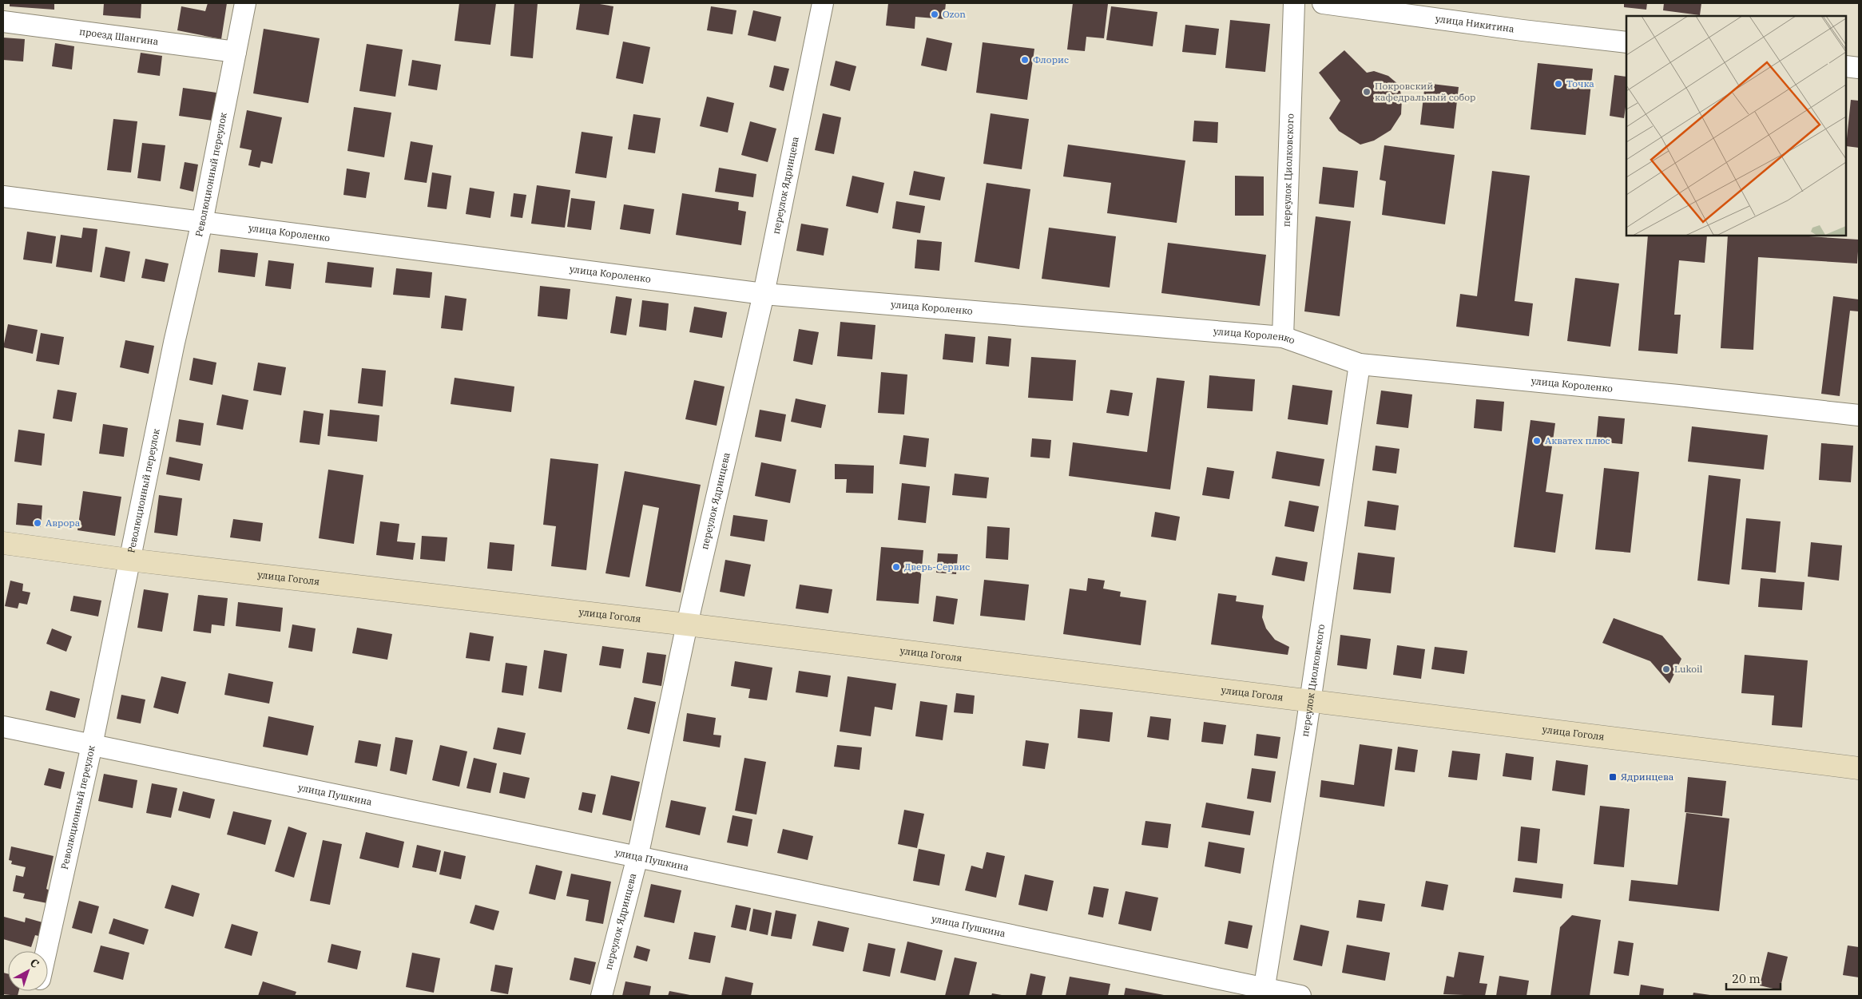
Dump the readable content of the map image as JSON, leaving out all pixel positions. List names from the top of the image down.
{
  "streets": {
    "street": [
      "улица Никитина",
      "проезд Шангина",
      "переулок Циолковского",
      "Революционный переулок",
      "переулок Ядринцева",
      "улица Короленко",
      "улица Гоголя",
      "улица Пушкина"
    ]
  },
  "crossings": [
    ["проезд Шангина", "Революционный переулок"],
    ["переулок Циолковского", "улица Короленко"],
    ["переулок Циолковского", "улица Гоголя"],
    ["переулок Циолковского", "улица Пушкина"],
    ["Революционный переулок", "улица Короленко"],
    ["Революционный переулок", "улица Гоголя"],
    ["Революционный переулок", "улица Пушкина"],
    ["переулок Ядринцева", "улица Короленко"],
    ["переулок Ядринцева", "улица Гоголя"],
    ["переулок Ядринцева", "улица Пушкина"]
  ],
  "places": {
    "other": [
      "Ozon",
      "Флорис",
      "Точка",
      "Покровский кафедральный собор",
      "Акватех плюс",
      "Аврора",
      "Дверь-Сервис",
      "Lukoil"
    ],
    "transit": ["Ядринцева"]
  },
  "scale_bar": "20 m",
  "north": "top right"
}
